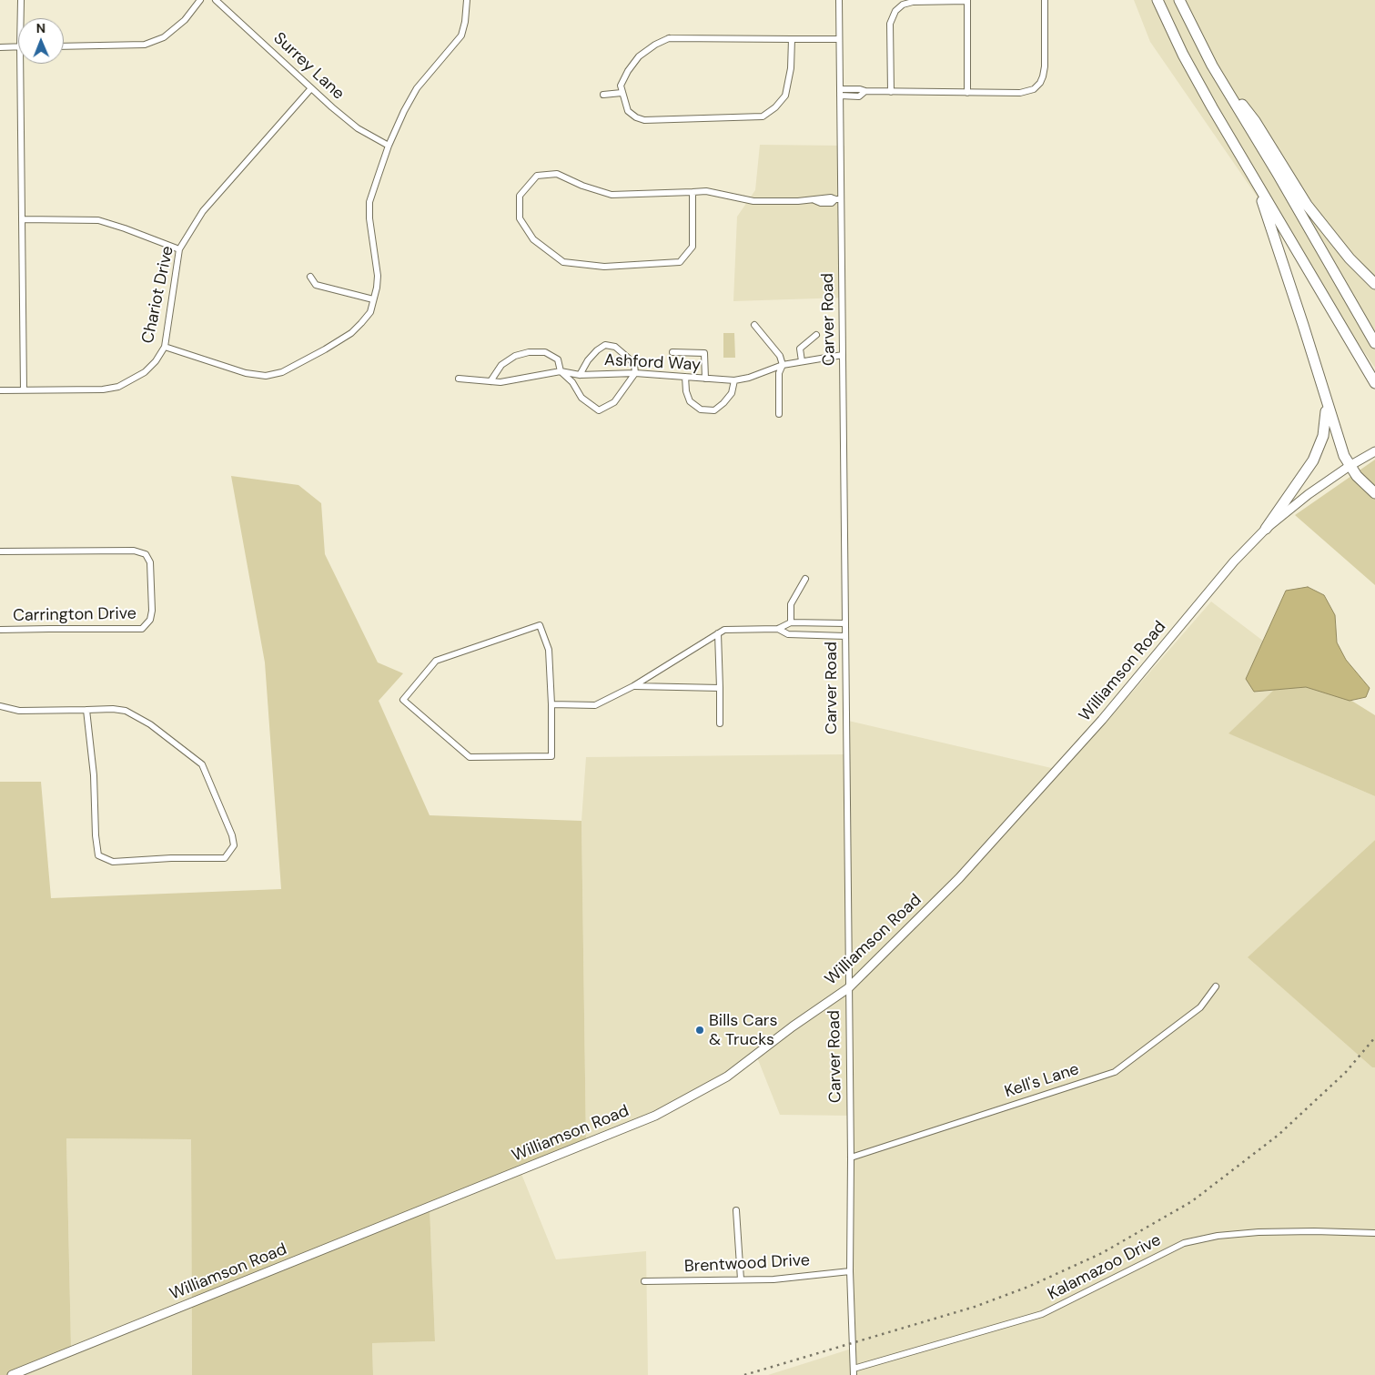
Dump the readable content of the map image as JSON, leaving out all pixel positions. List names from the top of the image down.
{
  "streets": {
    "main road": ["Williamson Road"],
    "street": [
      "Surrey Lane",
      "Chariot Drive",
      "Carver Road",
      "Ashford Way",
      "Carrington Drive",
      "Kell's Lane",
      "Brentwood Drive",
      "Kalamazoo Drive"
    ]
  },
  "crossings": [
    ["Surrey Lane", "Chariot Drive"],
    ["Carver Road", "Ashford Way"],
    ["Carver Road", "Williamson Road"],
    ["Carver Road", "Kell's Lane"],
    ["Carver Road", "Brentwood Drive"],
    ["Carver Road", "Kalamazoo Drive"]
  ],
  "places": ["Bills Cars & Trucks"],
  "north": "top"
}
